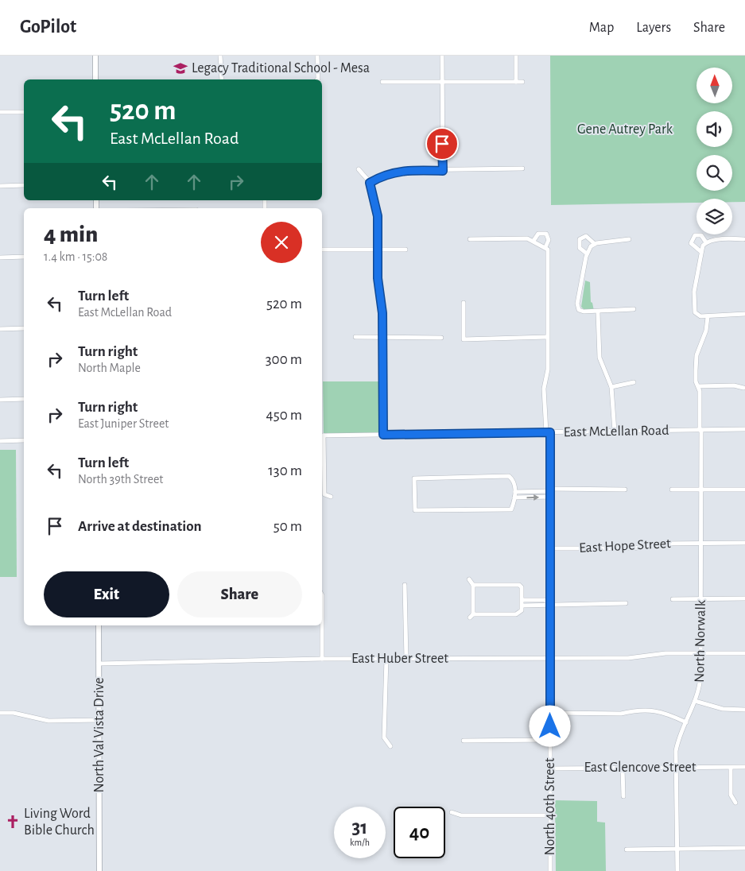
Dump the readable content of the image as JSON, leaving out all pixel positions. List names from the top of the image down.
{
  "streets": {
    "main road": ["North Val Vista Drive"],
    "street": [
      "East McLellan Road",
      "East Hope Street",
      "North Norwalk",
      "East Huber Street",
      "East Glencove Street",
      "North 40th Street"
    ]
  },
  "crossings": [
    ["East McLellan Road", "North Norwalk"],
    ["East McLellan Road", "North 40th Street"],
    ["East Hope Street", "North Norwalk"],
    ["East Hope Street", "North 40th Street"],
    ["North Norwalk", "East Huber Street"],
    ["North Norwalk", "East Glencove Street"],
    ["East Huber Street", "North Val Vista Drive"],
    ["East Huber Street", "North 40th Street"],
    ["East Glencove Street", "North 40th Street"]
  ],
  "parks": ["Gene Autrey Park"],
  "places": {
    "school or university": ["Legacy Traditional School - Mesa"],
    "church": ["Living Word Bible Church"]
  },
  "north": "top",
  "page": {
    "header": "GoPilot",
    "nav": ["Map", "Layers", "Share"],
    "turn": ["520 m", "East McLellan Road"],
    "heading": ["4 min", "1.4 km · 15:08"],
    "list": [
      {
        "name": "Turn left",
        "note": "East McLellan Road",
        "value": "520 m"
      },
      {
        "name": "Turn right",
        "note": "North Maple",
        "value": "300 m"
      },
      {
        "name": "Turn right",
        "note": "East Juniper Street",
        "value": "450 m"
      },
      {
        "name": "Turn left",
        "note": "North 39th Street",
        "value": "130 m"
      },
      {
        "name": "Arrive at destination",
        "value": "50 m"
      }
    ],
    "buttons": ["Exit", "Share"],
    "speed": "31 km/h",
    "limit": "40"
  }
}
